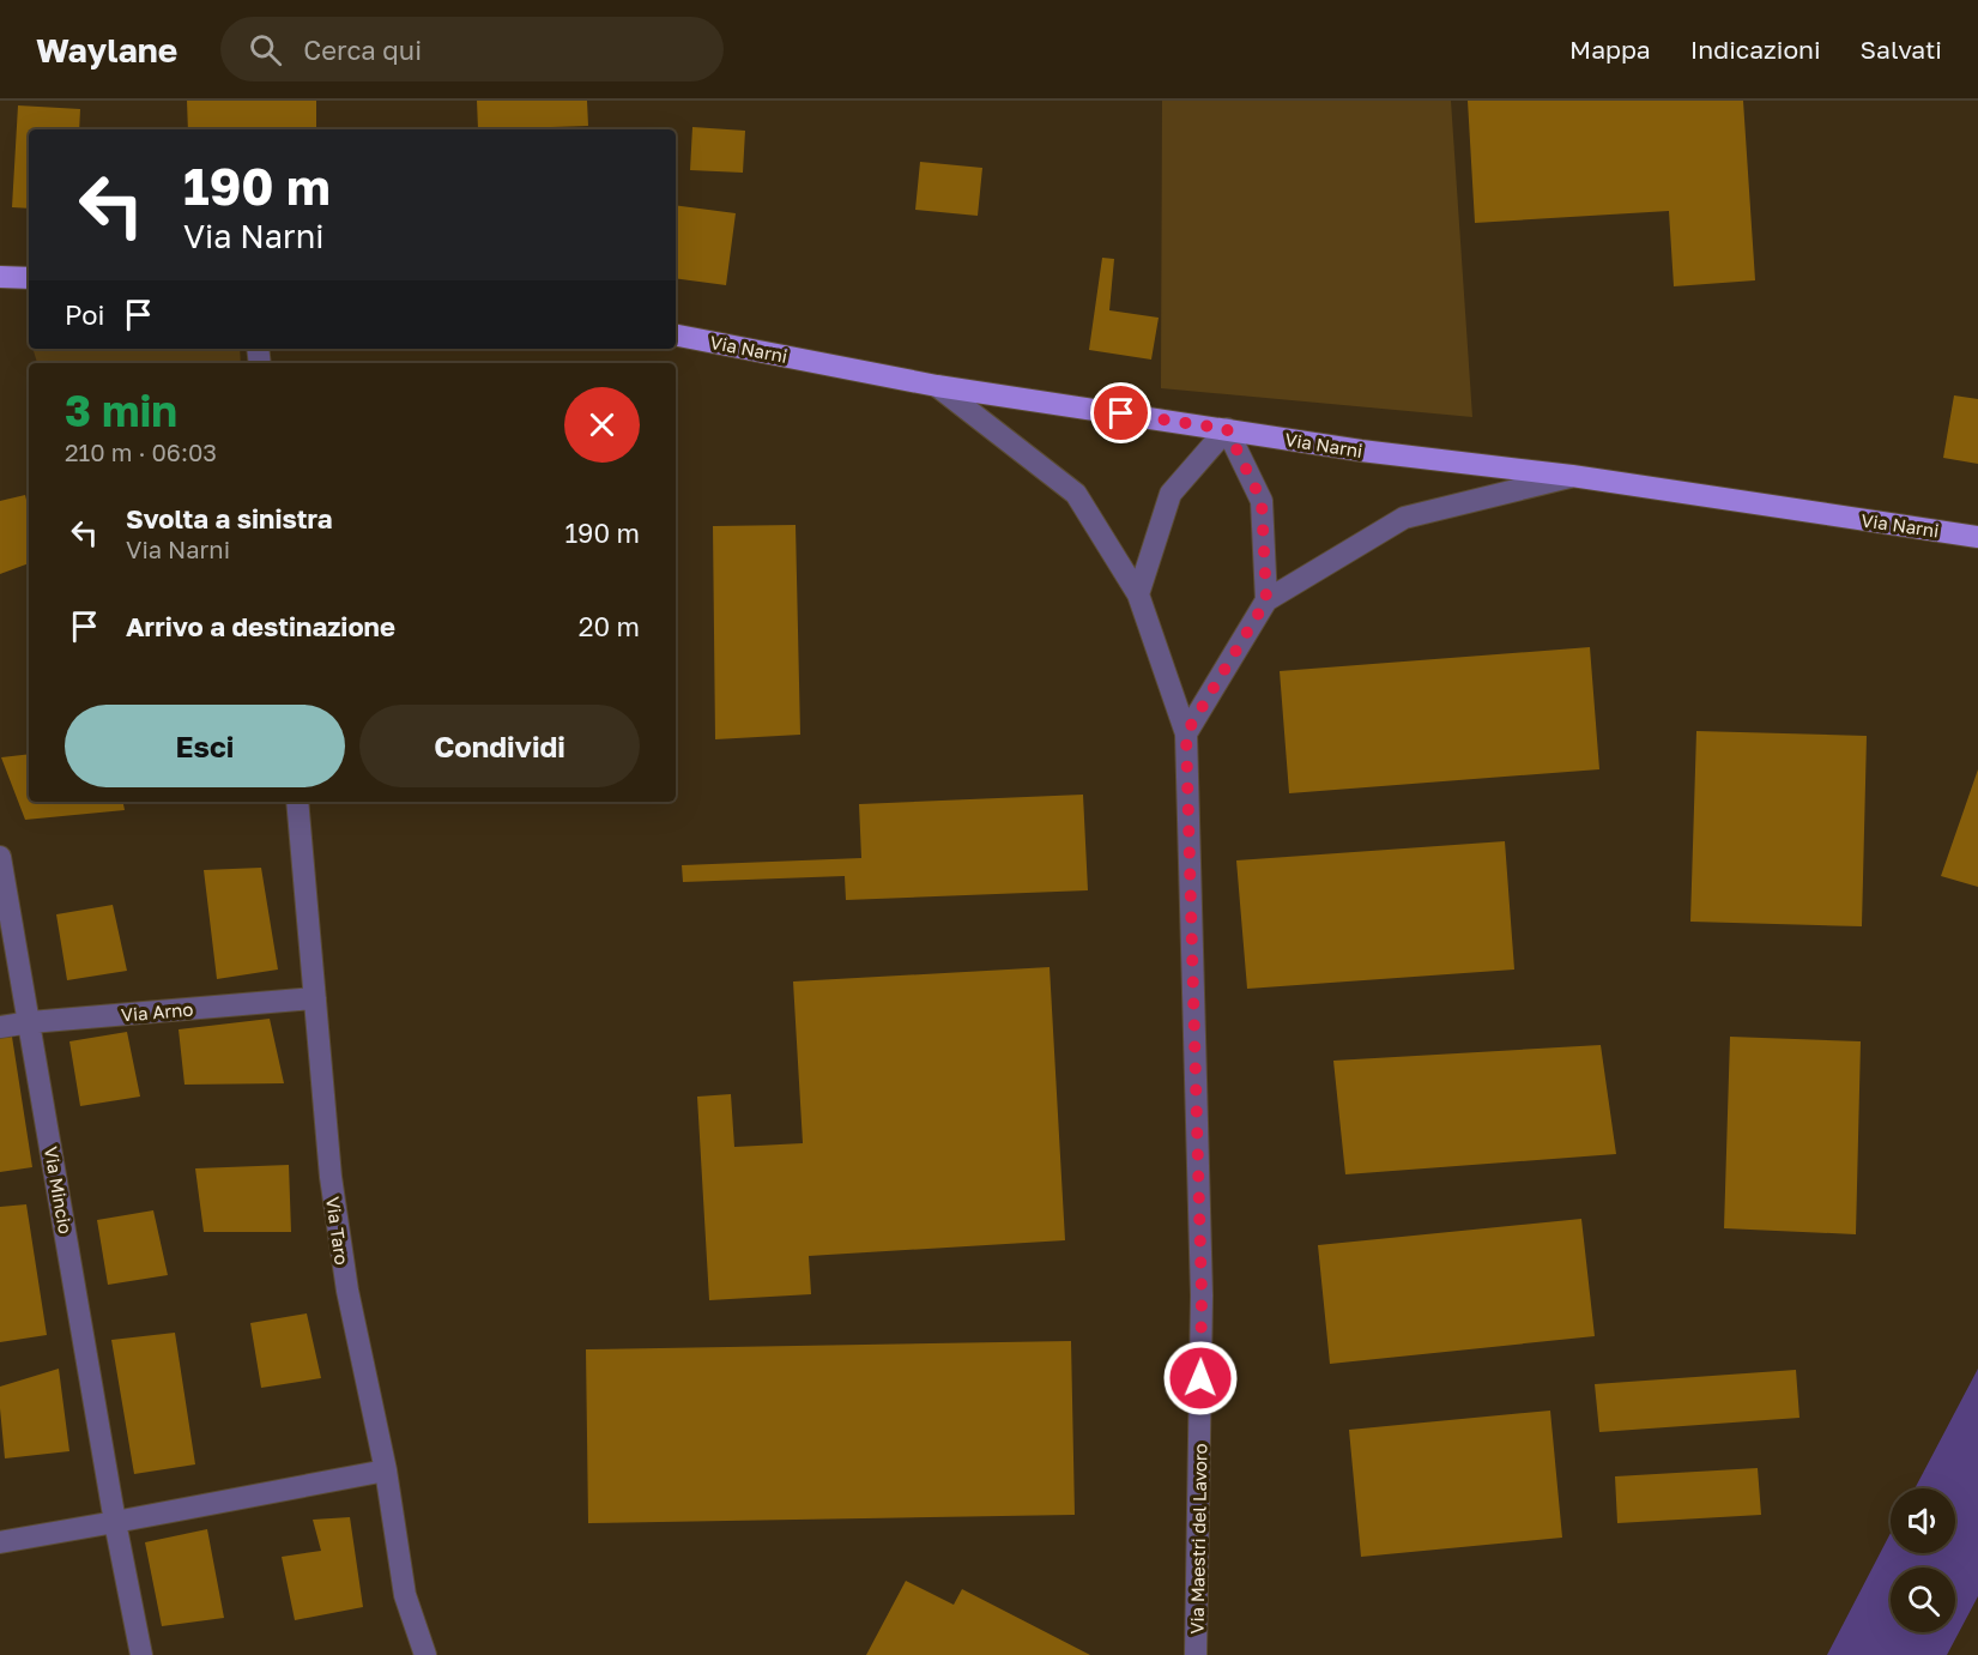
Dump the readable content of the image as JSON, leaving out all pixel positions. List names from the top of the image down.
{
  "streets": {
    "main road": ["Via Narni"],
    "street": [
      "Via Arno",
      "Via Mincio",
      "Via Taro",
      "Via Maestri del Lavoro"
    ]
  },
  "crossings": [
    ["Via Narni", "Via Maestri del Lavoro"],
    ["Via Arno", "Via Mincio"],
    ["Via Arno", "Via Taro"]
  ],
  "page": {
    "header": "Waylane",
    "search": "Cerca qui",
    "nav": ["Mappa", "Indicazioni", "Salvati"],
    "turn": ["190 m", "Via Narni"],
    "then": "Poi",
    "heading": ["3 min", "210 m · 06:03"],
    "list": [
      {
        "name": "Svolta a sinistra",
        "note": "Via Narni",
        "value": "190 m"
      },
      {
        "name": "Arrivo a destinazione",
        "value": "20 m"
      }
    ],
    "buttons": ["Esci", "Condividi"]
  }
}
